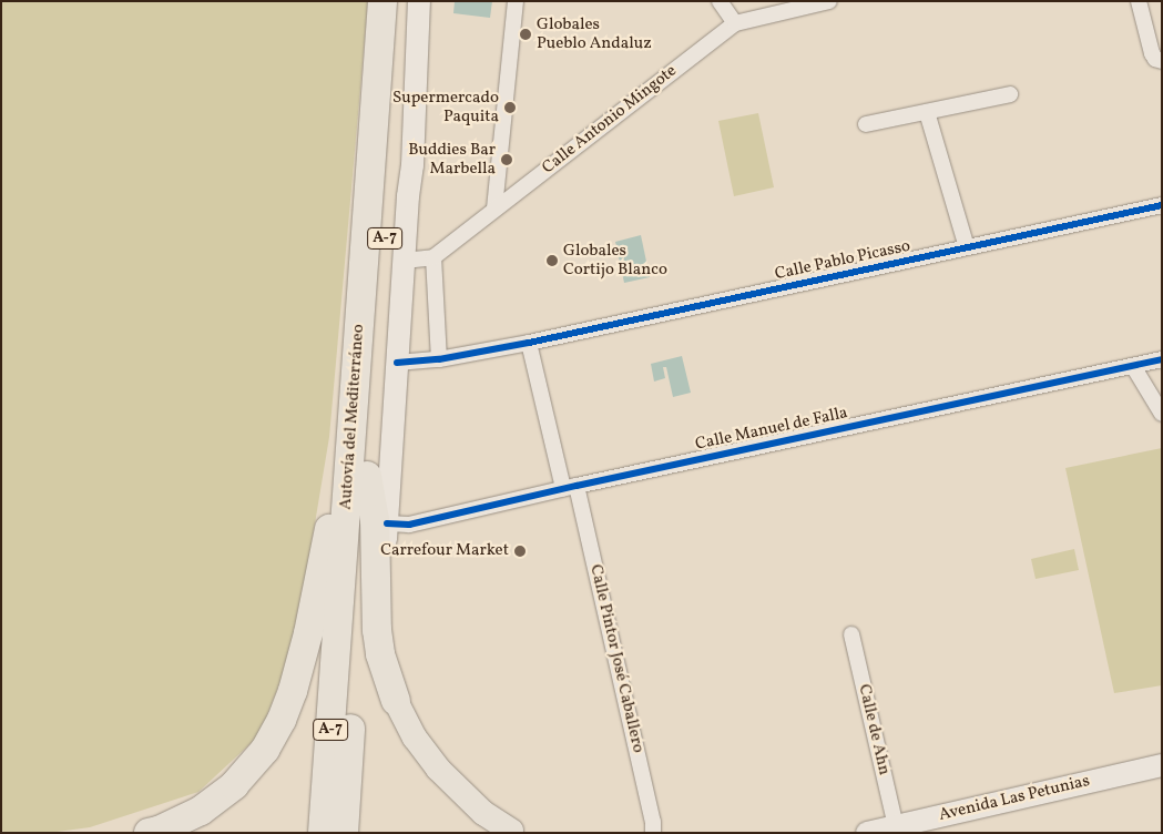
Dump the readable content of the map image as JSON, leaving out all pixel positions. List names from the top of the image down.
{
  "streets": {
    "highway": ["A-7", "Autovía del Mediterráneo"],
    "street": [
      "Calle Antonio Mingote",
      "Calle Pablo Picasso",
      "Calle Manuel de Falla",
      "Calle Pintor José Caballero",
      "Calle de Ahn",
      "Avenida Las Petunias"
    ]
  },
  "crossings": [
    ["Calle Pablo Picasso", "Calle Pintor José Caballero"],
    ["Calle Manuel de Falla", "Calle Pintor José Caballero"],
    ["Calle de Ahn", "Avenida Las Petunias"]
  ],
  "places": [
    "Globales Pueblo Andaluz",
    "Supermercado Paquita",
    "Buddies Bar Marbella",
    "Globales Cortijo Blanco",
    "Carrefour Market"
  ]
}
